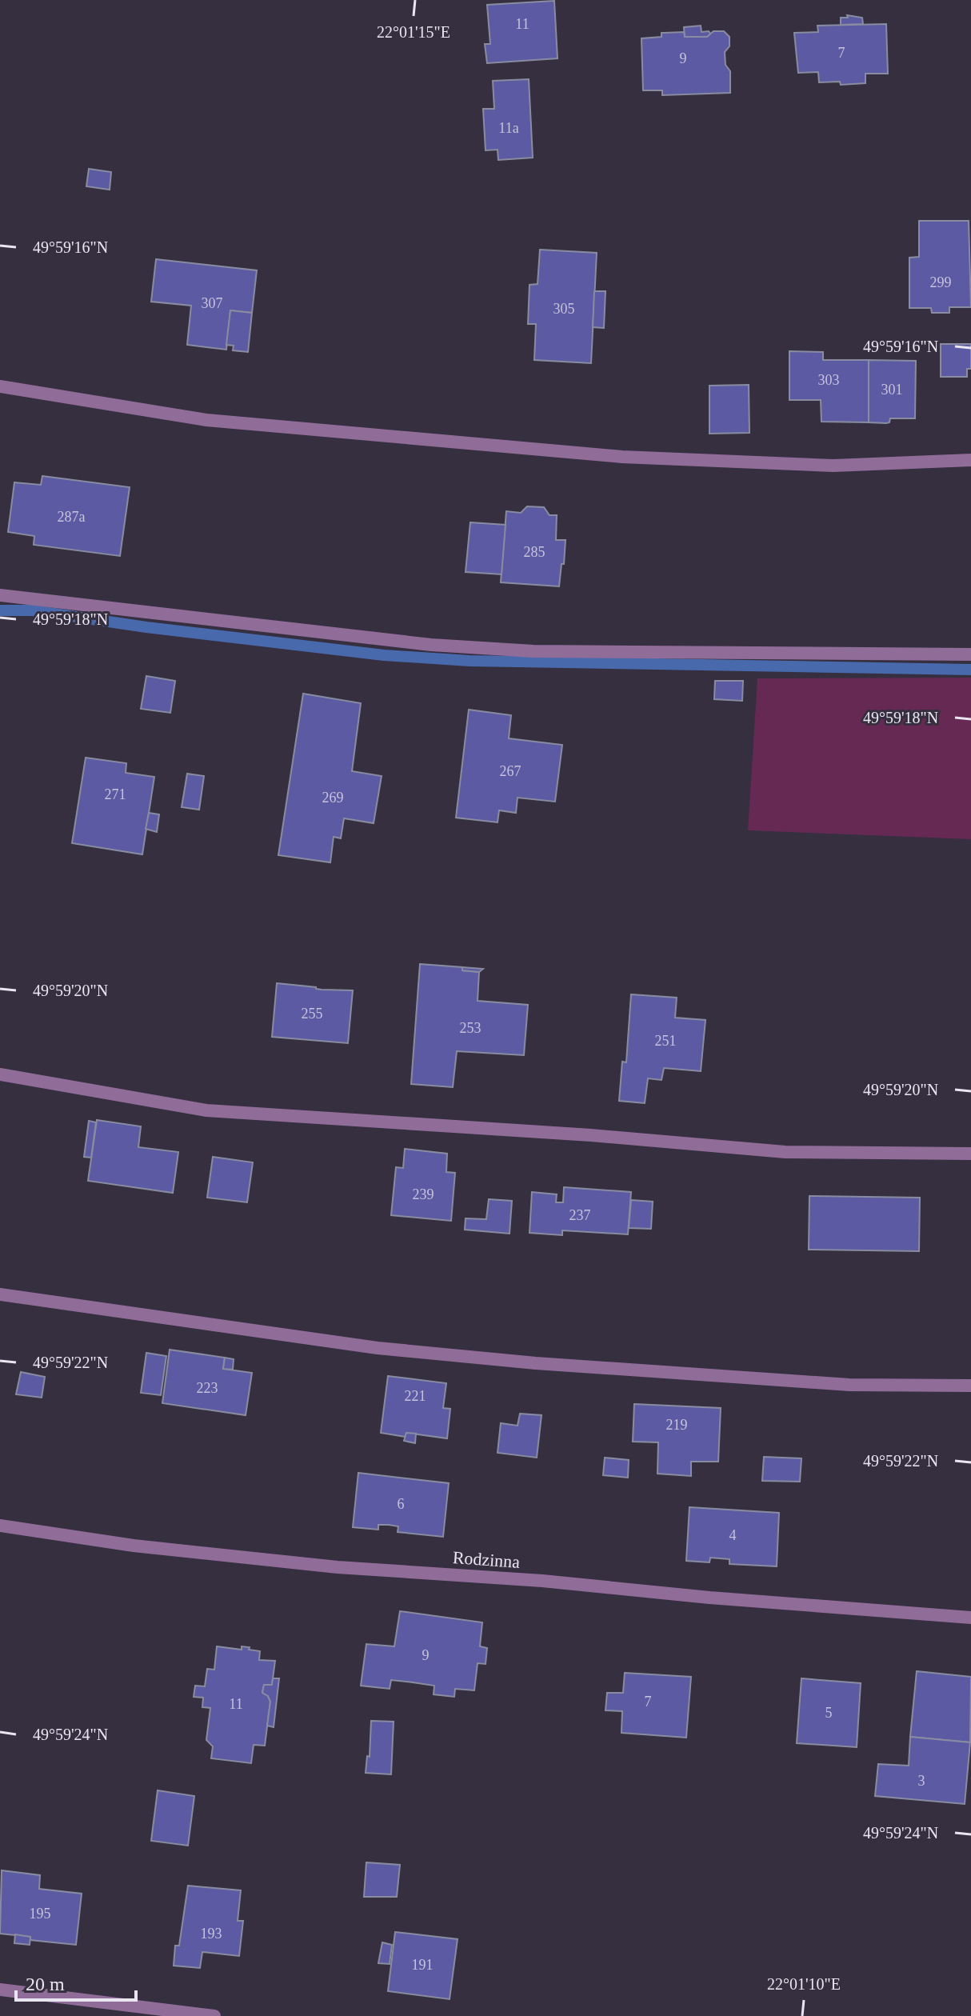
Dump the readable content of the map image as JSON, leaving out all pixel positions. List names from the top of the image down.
{
  "streets": {
    "street": ["Rodzinna"]
  },
  "house_numbers": [
    "11",
    "7",
    "9",
    "11a",
    "299",
    "307",
    "305",
    "303",
    "301",
    "287a",
    "285",
    "267",
    "271",
    "269",
    "255",
    "253",
    "251",
    "239",
    "237",
    "223",
    "221",
    "219",
    "6",
    "4",
    "9",
    "7",
    "11",
    "5",
    "3",
    "195",
    "193",
    "191"
  ],
  "scale_bar": "20 m",
  "coordinates": [
    "22°01'15\"E",
    "49°59'16\"N",
    "49°59'18\"N",
    "49°59'20\"N",
    "49°59'22\"N",
    "49°59'24\"N",
    "22°01'10\"E"
  ]
}
